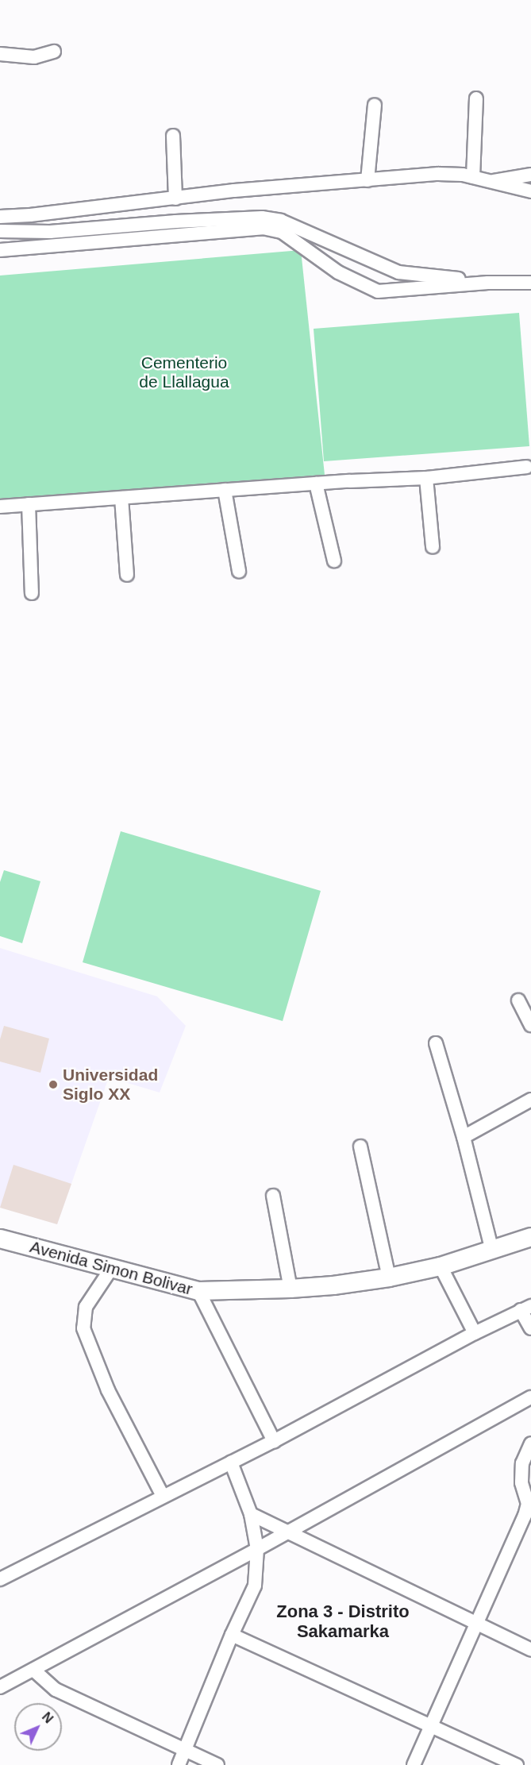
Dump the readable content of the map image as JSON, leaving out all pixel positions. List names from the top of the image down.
{
  "streets": {
    "main road": ["Avenida Simon Bolivar"]
  },
  "districts": ["Zona 3 - Distrito Sakamarka"],
  "parks": ["Cementerio de Llallagua"],
  "places": ["Universidad Siglo XX"],
  "north": "top right"
}
